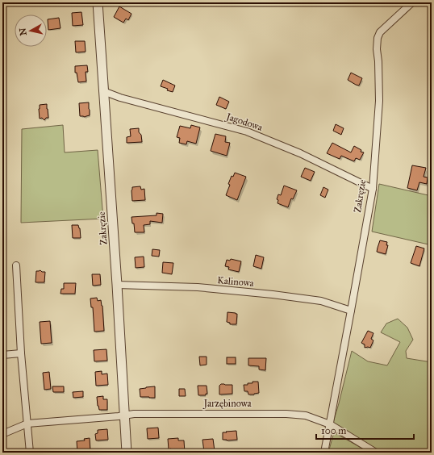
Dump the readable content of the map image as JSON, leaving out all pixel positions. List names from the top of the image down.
{
  "streets": {
    "street": [
      "Jagodowa",
      "Zakręzie",
      "Kalinowa",
      "Jarzębinowa"
    ]
  },
  "crossings": [
    ["Jagodowa", "Zakręzie"],
    ["Zakręzie", "Kalinowa"],
    ["Zakręzie", "Jarzębinowa"]
  ],
  "scale_bar": "100 m",
  "north": "left"
}
